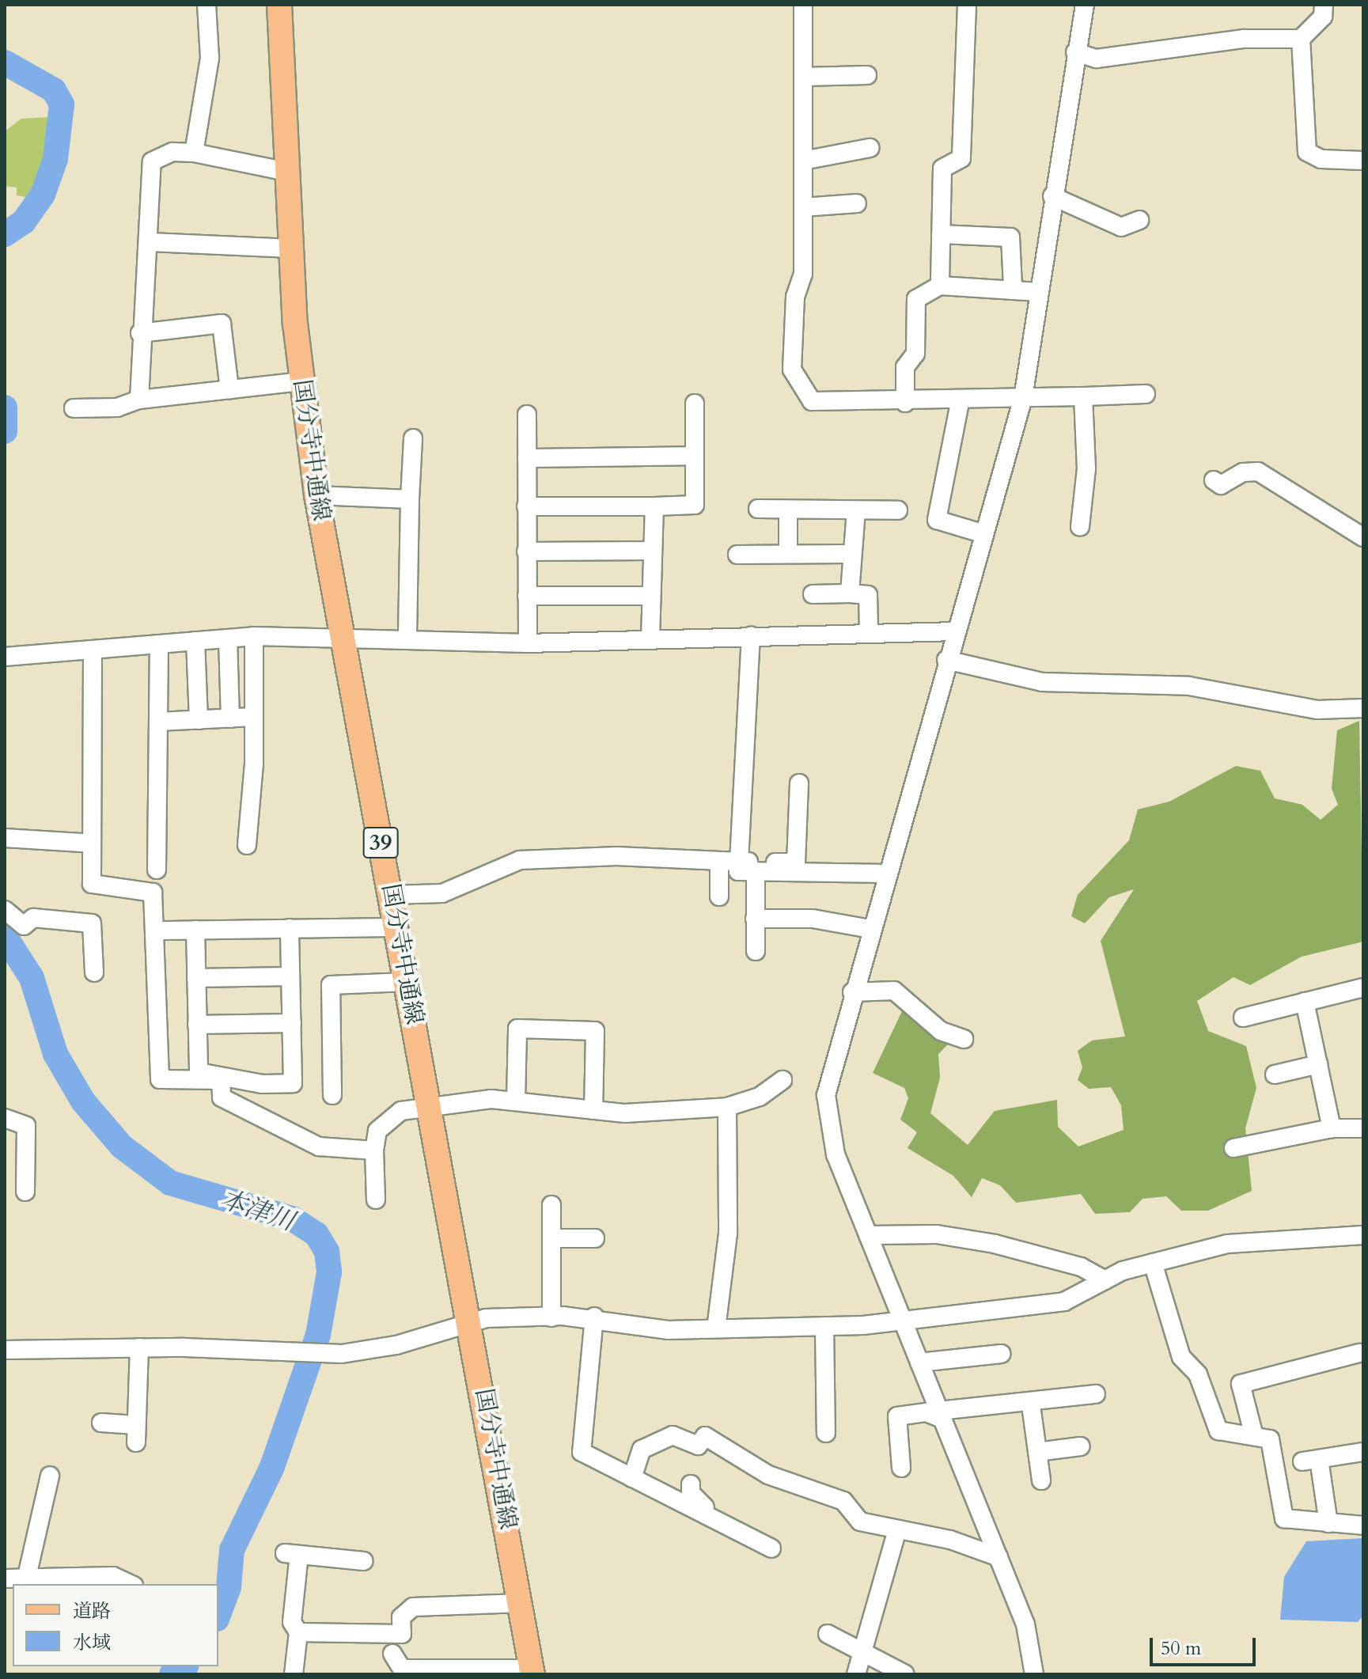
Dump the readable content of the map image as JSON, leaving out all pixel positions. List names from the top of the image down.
{
  "streets": {
    "main road": ["国分寺中通線", "39"]
  },
  "water": ["本津川"],
  "legend": ["道路", "水域"],
  "scale_bar": "50 m"
}
